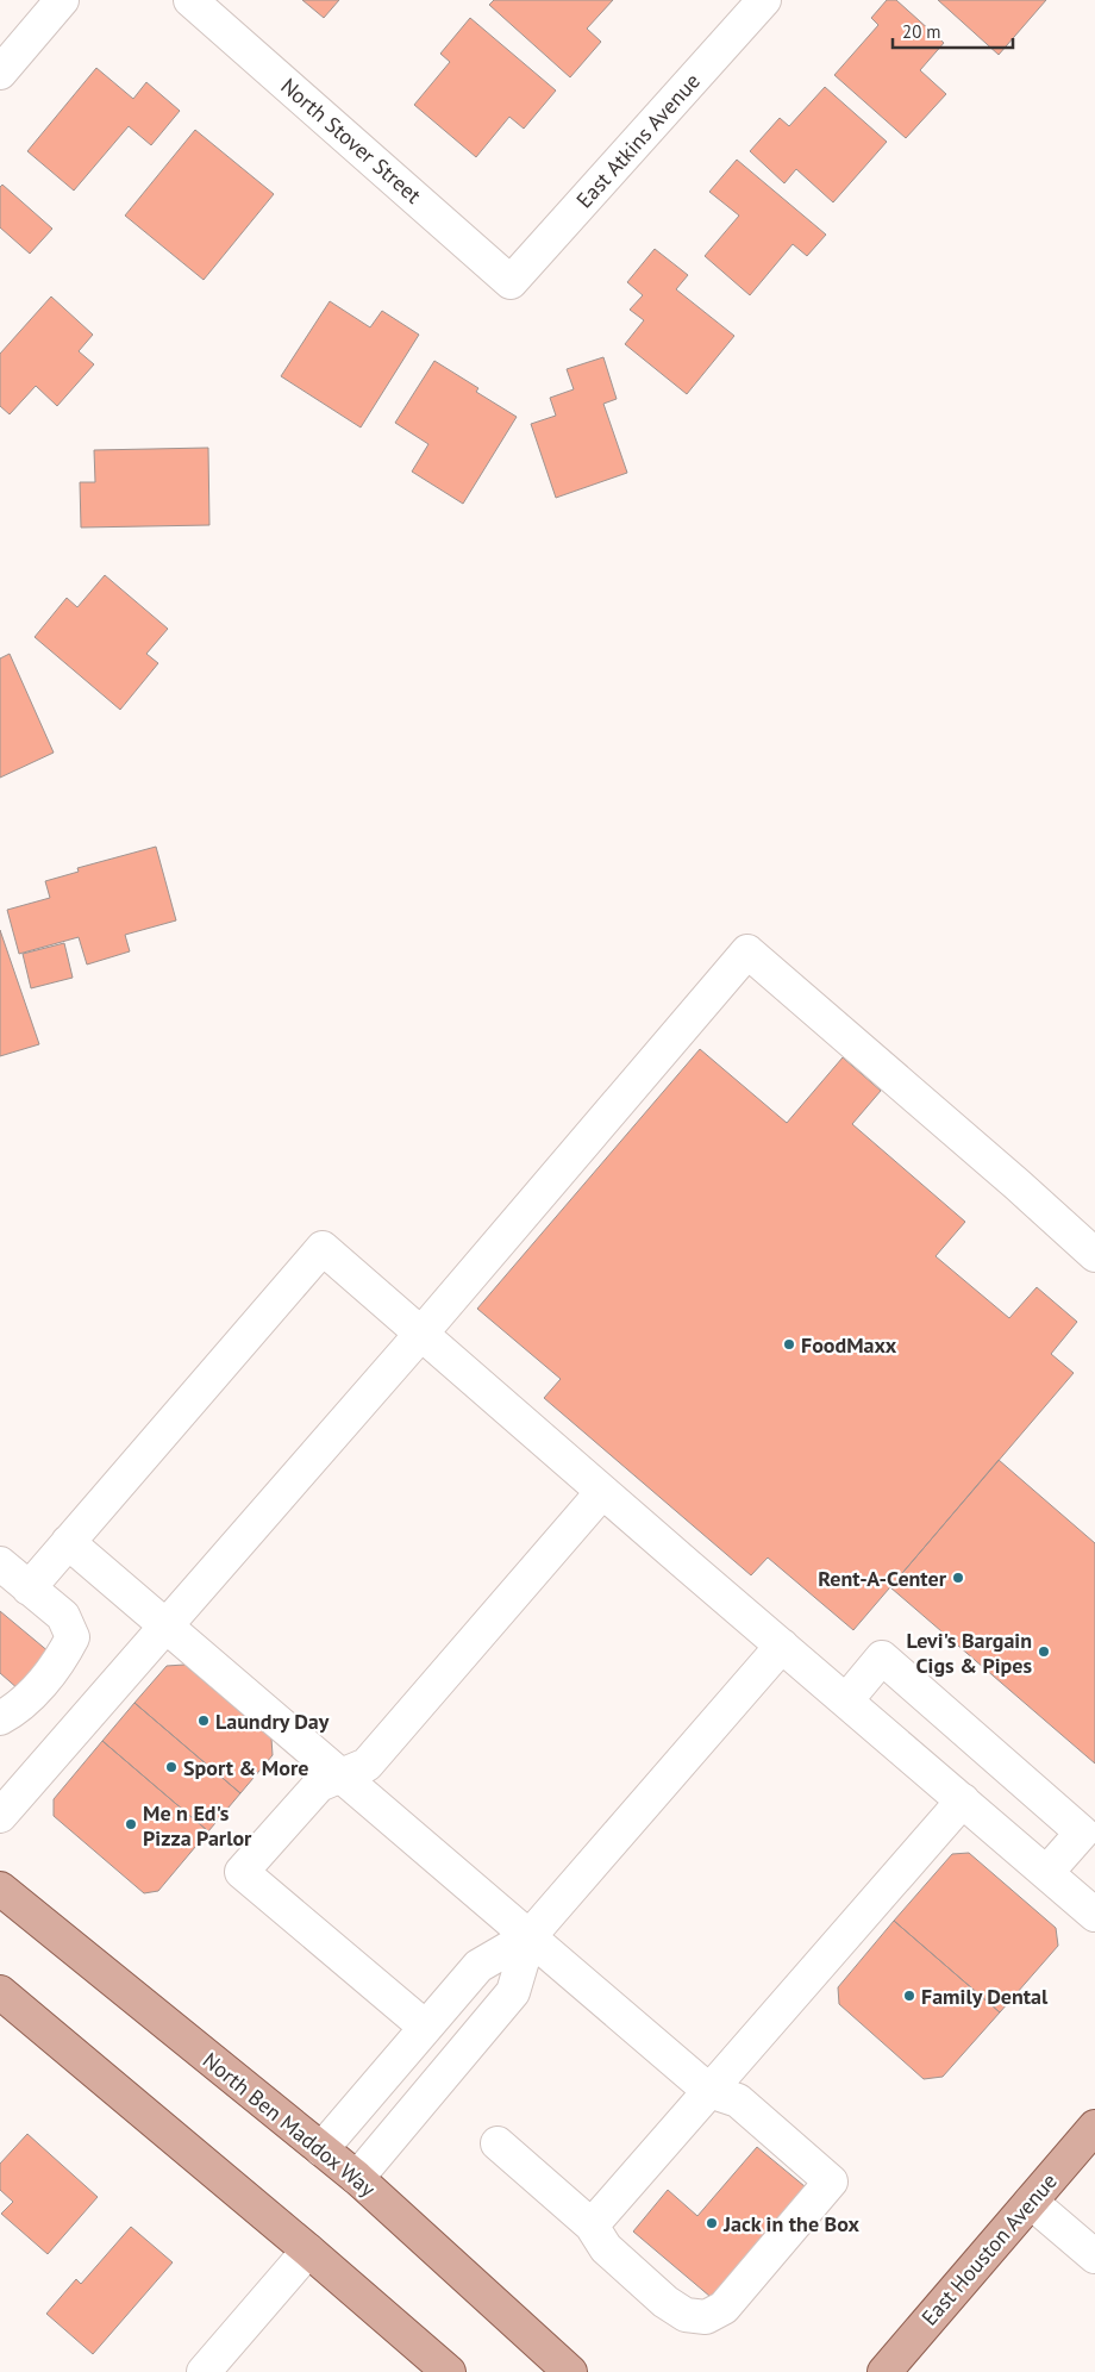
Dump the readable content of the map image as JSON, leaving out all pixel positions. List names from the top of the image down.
{
  "streets": {
    "main road": ["North Ben Maddox Way", "East Houston Avenue"],
    "street": ["North Stover Street", "East Atkins Avenue"]
  },
  "crossings": [
    ["North Stover Street", "East Atkins Avenue"]
  ],
  "places": [
    "FoodMaxx",
    "Rent-A-Center",
    "Levi's Bargain Cigs & Pipes",
    "Laundry Day",
    "Sport & More",
    "Me n Ed's Pizza Parlor",
    "Family Dental",
    "Jack in the Box"
  ],
  "scale_bar": "20 m"
}
